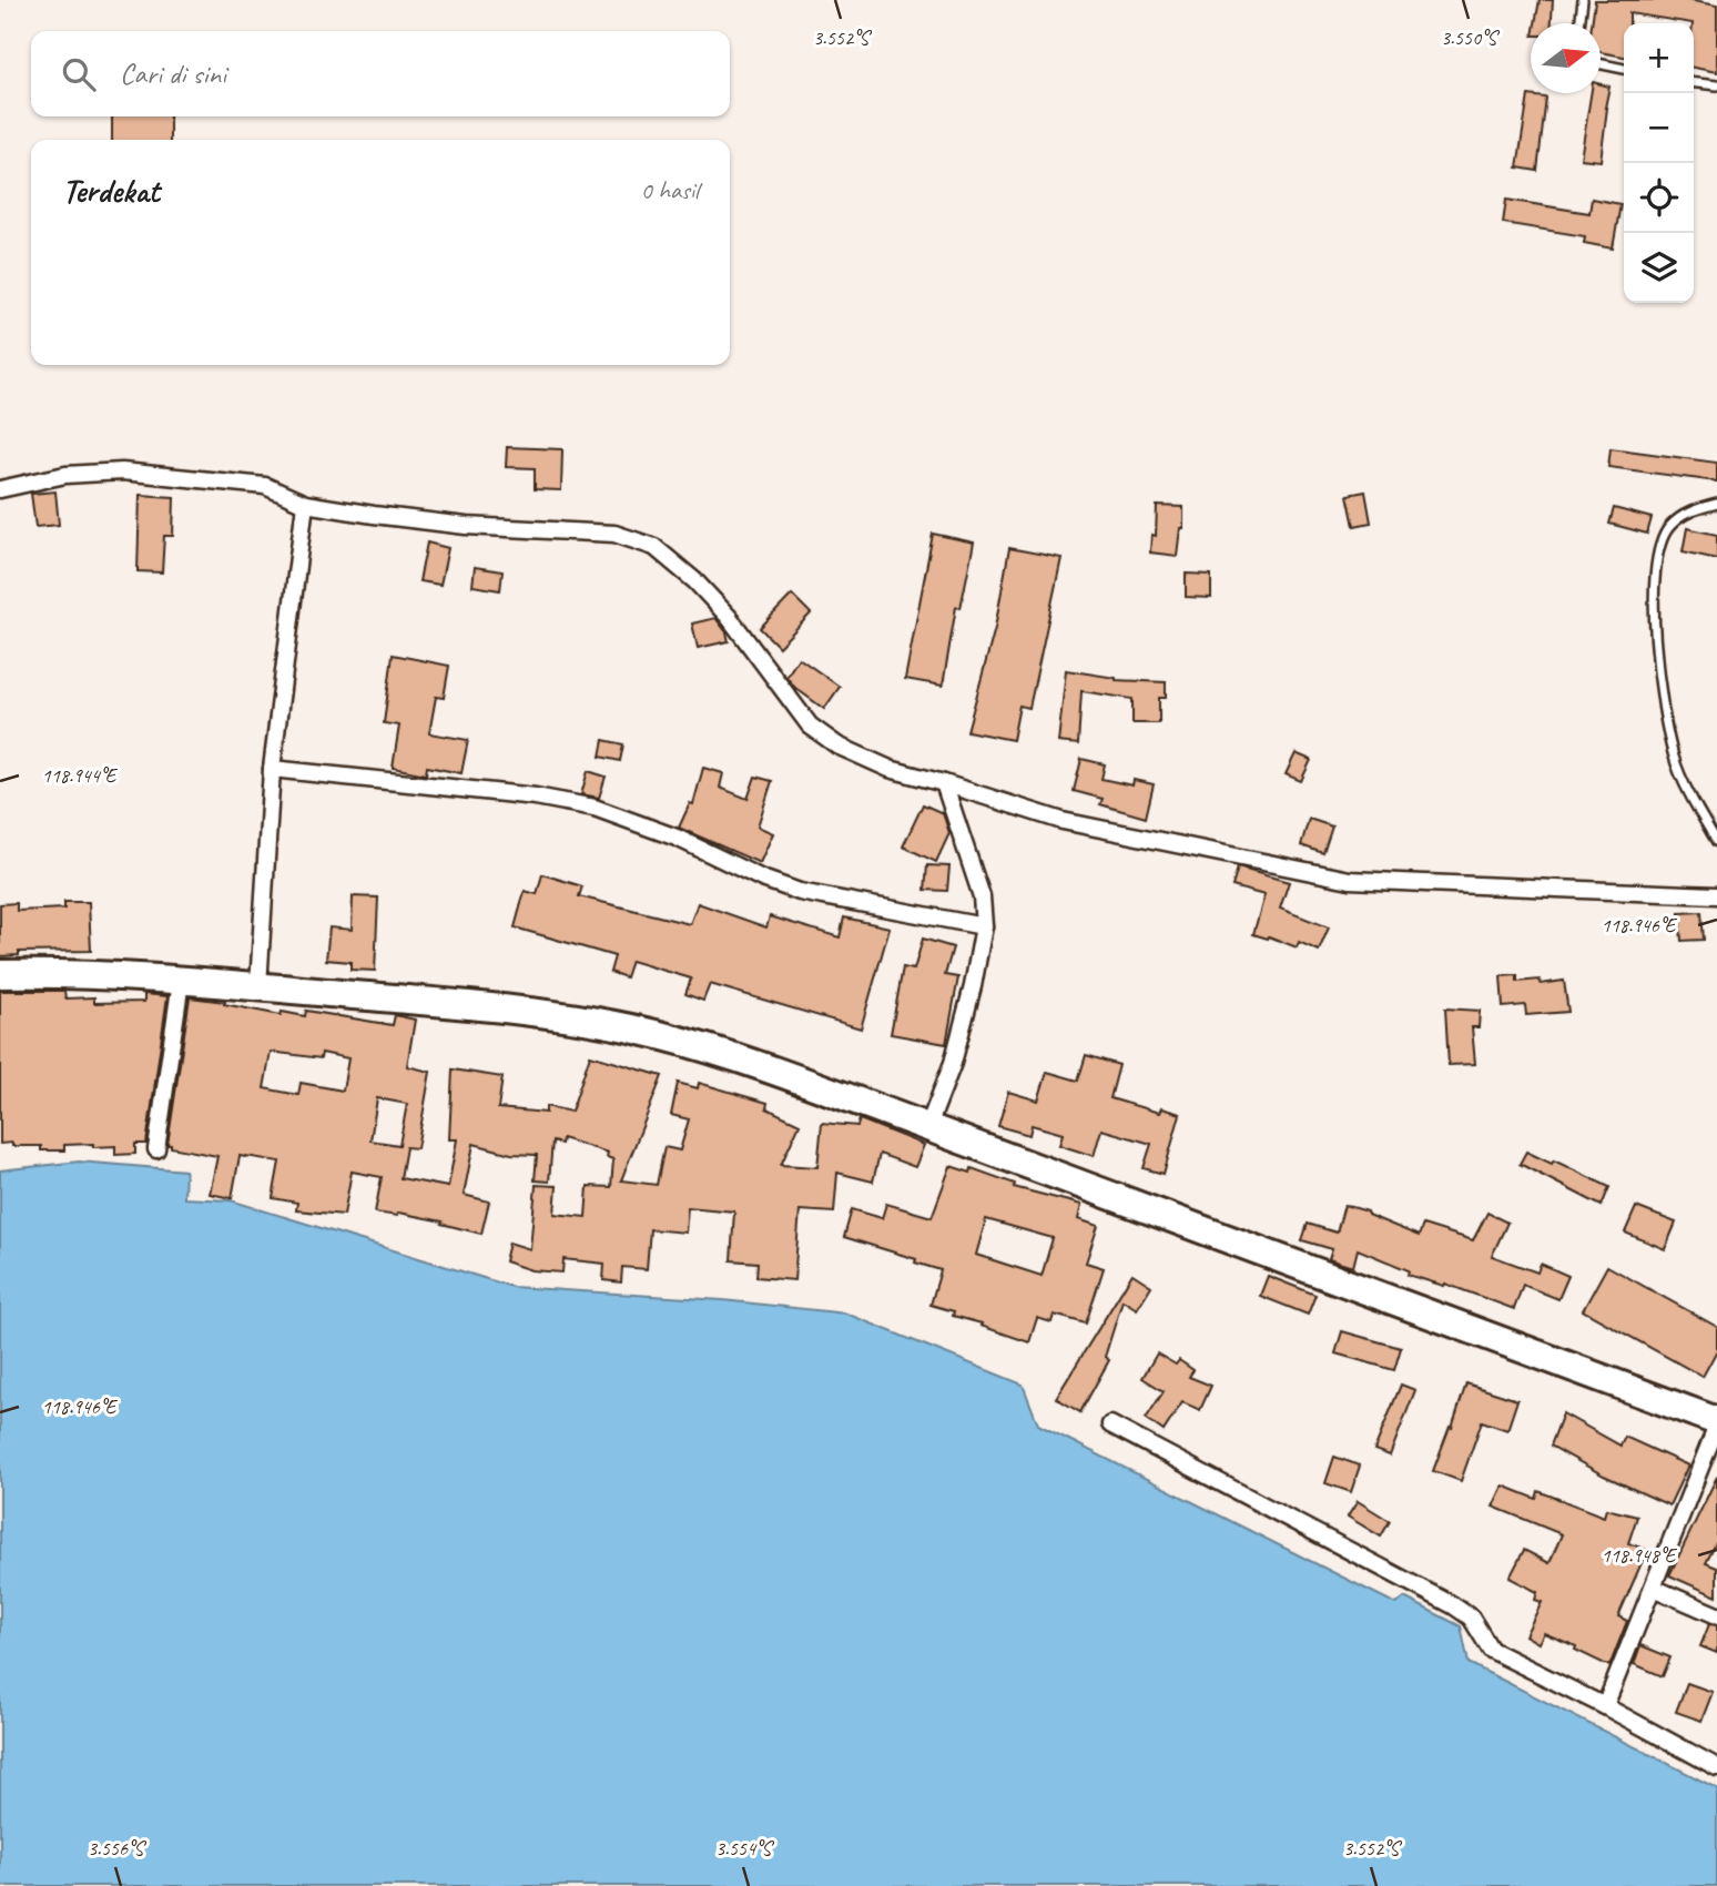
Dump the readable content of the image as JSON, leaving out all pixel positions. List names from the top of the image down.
{
  "north": "right",
  "page": {
    "map_buttons": ["+", "−"],
    "search": "Cari di sini",
    "heading": ["Terdekat", "0 hasil"]
  },
  "coordinates": [
    "3.552°S",
    "3.550°S",
    "118.944°E",
    "118.946°E",
    "118.948°E",
    "3.556°S",
    "3.554°S"
  ]
}
